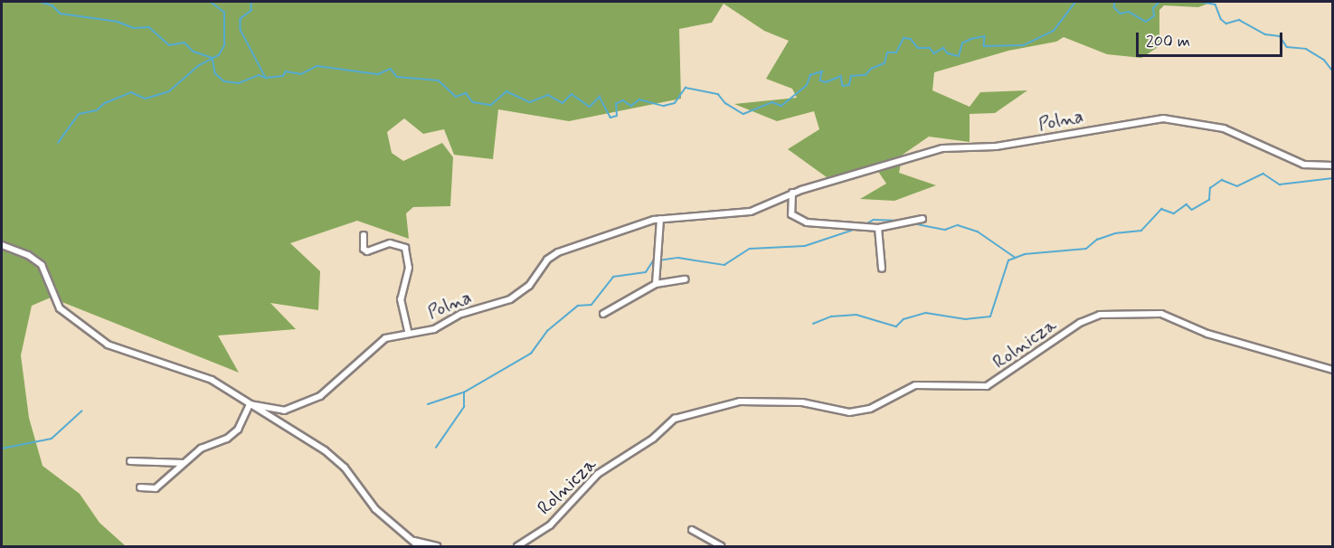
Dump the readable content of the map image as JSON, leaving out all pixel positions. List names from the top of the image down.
{
  "streets": {
    "street": ["Polna", "Rolnicza"]
  },
  "scale_bar": "200 m"
}
